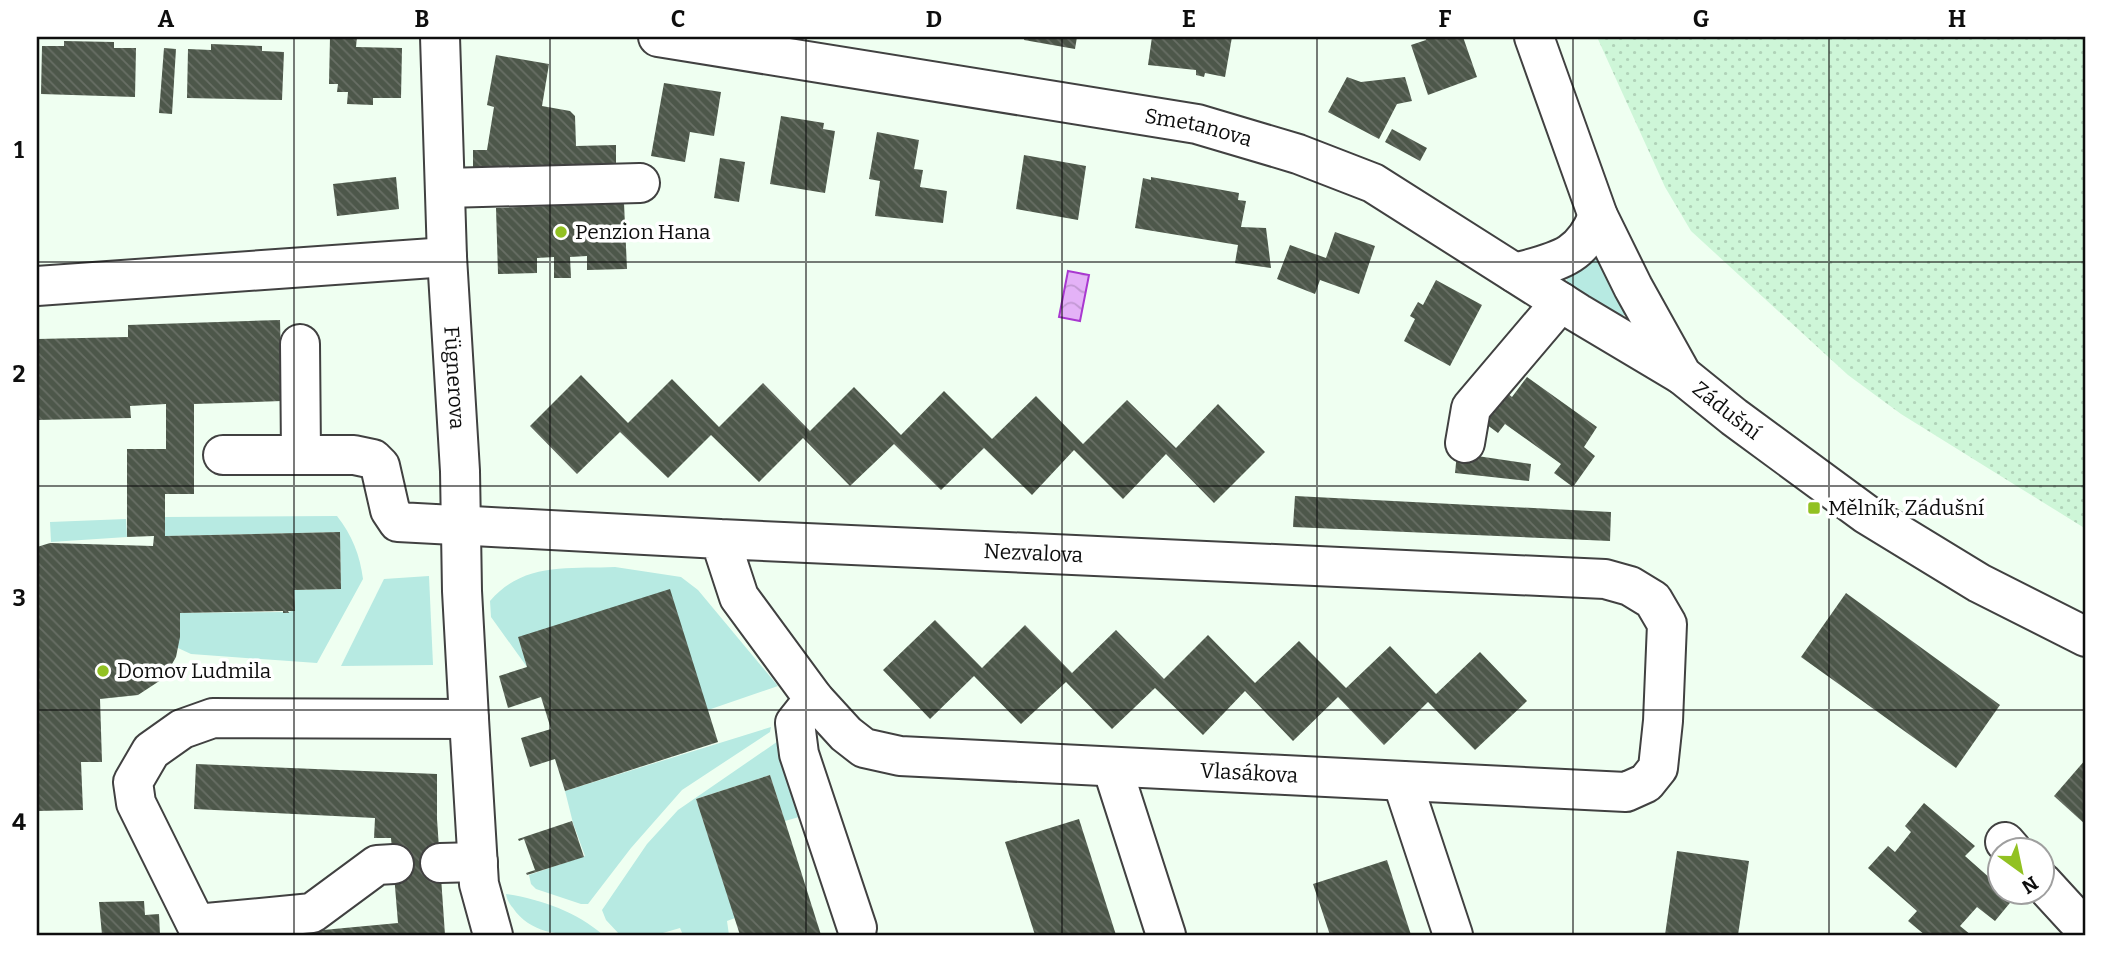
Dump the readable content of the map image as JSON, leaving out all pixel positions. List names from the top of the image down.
{
  "streets": {
    "street": [
      "Smetanova",
      "Fügnerova",
      "Zádušní",
      "Nezvalova",
      "Vlasákova"
    ]
  },
  "crossings": [
    ["Smetanova", "Zádušní"],
    ["Fügnerova", "Nezvalova"],
    ["Nezvalova", "Vlasákova"]
  ],
  "places": {
    "other": ["Penzion Hana", "Domov Ludmila"],
    "transit": ["Mělník, Zádušní"]
  },
  "north": "bottom right",
  "grid": {
    "columns": [
      "A",
      "B",
      "C",
      "D",
      "E",
      "F",
      "G",
      "H"
    ],
    "rows": [
      "1",
      "2",
      "3",
      "4"
    ]
  }
}
